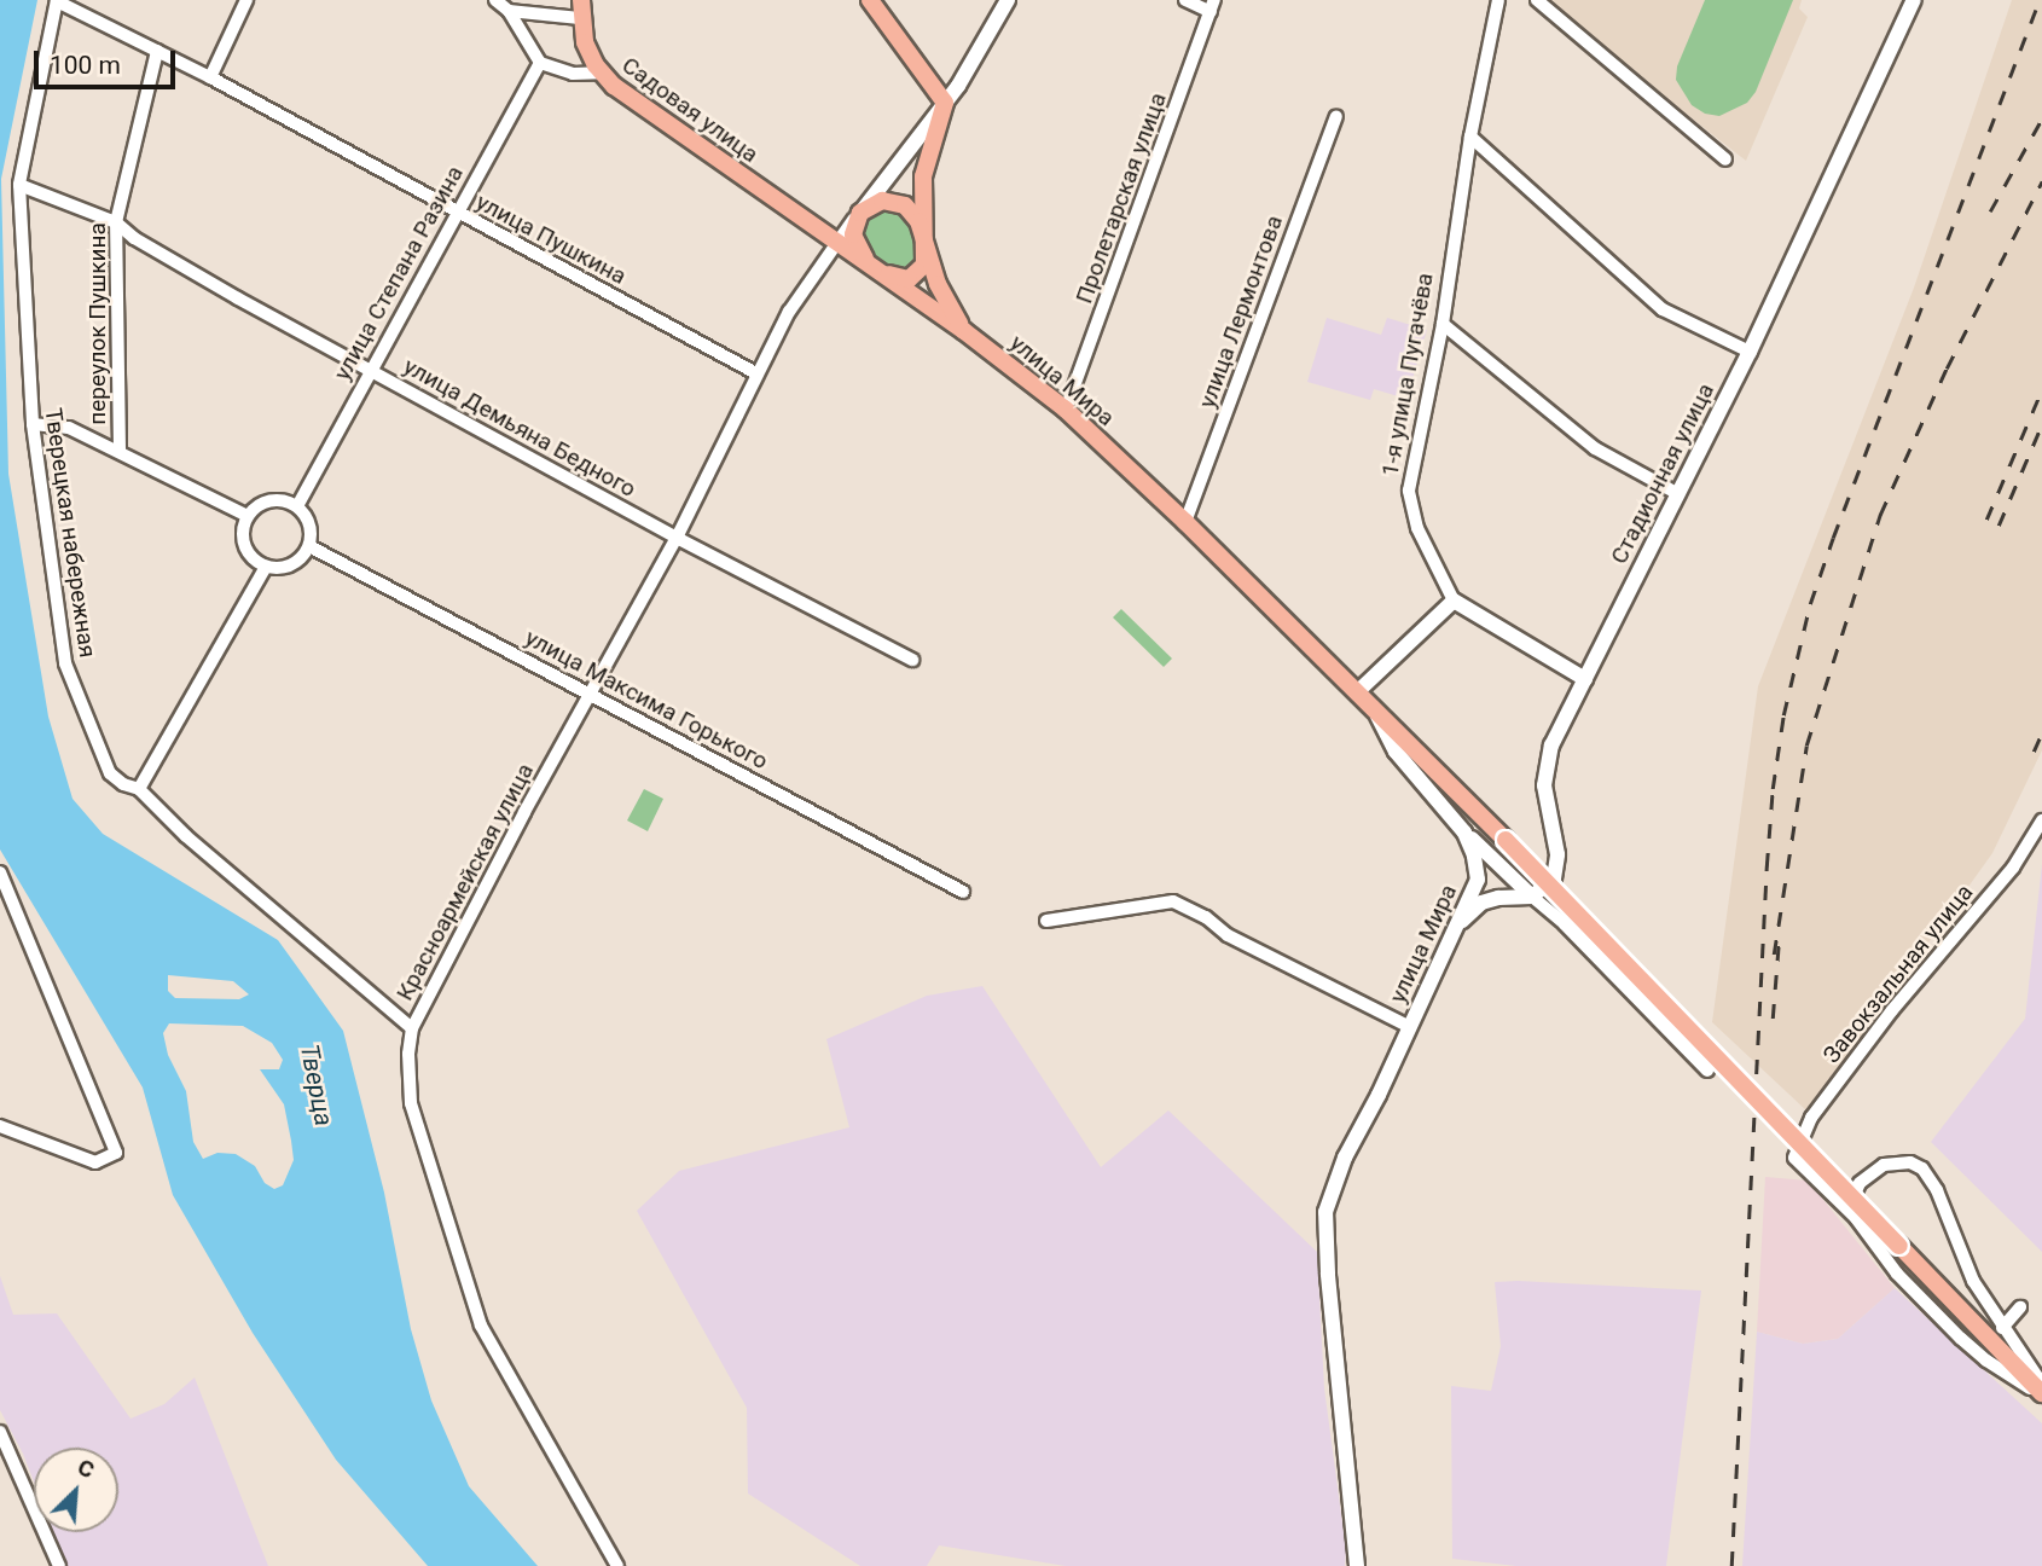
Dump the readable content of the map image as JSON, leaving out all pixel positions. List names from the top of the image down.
{
  "streets": {
    "main road": ["Садовая улица", "улица Мира"],
    "street": [
      "Пролетарская улица",
      "улица Пушкина",
      "улица Степана Разина",
      "улица Лермонтова",
      "переулок Пушкина",
      "1-я улица Пугачёва",
      "улица Демьяна Бедного",
      "Стадионная улица",
      "Тверецкая набережная",
      "улица Максима Горького",
      "Красноармейская улица",
      "Завокзальная улица"
    ]
  },
  "crossings": [
    ["Садовая улица", "улица Мира"],
    ["Садовая улица", "Красноармейская улица"],
    ["Пролетарская улица", "улица Мира"],
    ["улица Пушкина", "улица Степана Разина"],
    ["улица Пушкина", "переулок Пушкина"],
    ["улица Пушкина", "Тверецкая набережная"],
    ["улица Пушкина", "Красноармейская улица"],
    ["улица Степана Разина", "улица Демьяна Бедного"],
    ["улица Степана Разина", "улица Максима Горького"],
    ["улица Лермонтова", "улица Мира"],
    ["переулок Пушкина", "улица Демьяна Бедного"],
    ["улица Мира", "Красноармейская улица"],
    ["улица Демьяна Бедного", "Тверецкая набережная"],
    ["улица Демьяна Бедного", "Красноармейская улица"],
    ["Тверецкая набережная", "Красноармейская улица"],
    ["улица Максима Горького", "Красноармейская улица"]
  ],
  "water": ["Тверца"],
  "scale_bar": "100 m",
  "north": "top right"
}
